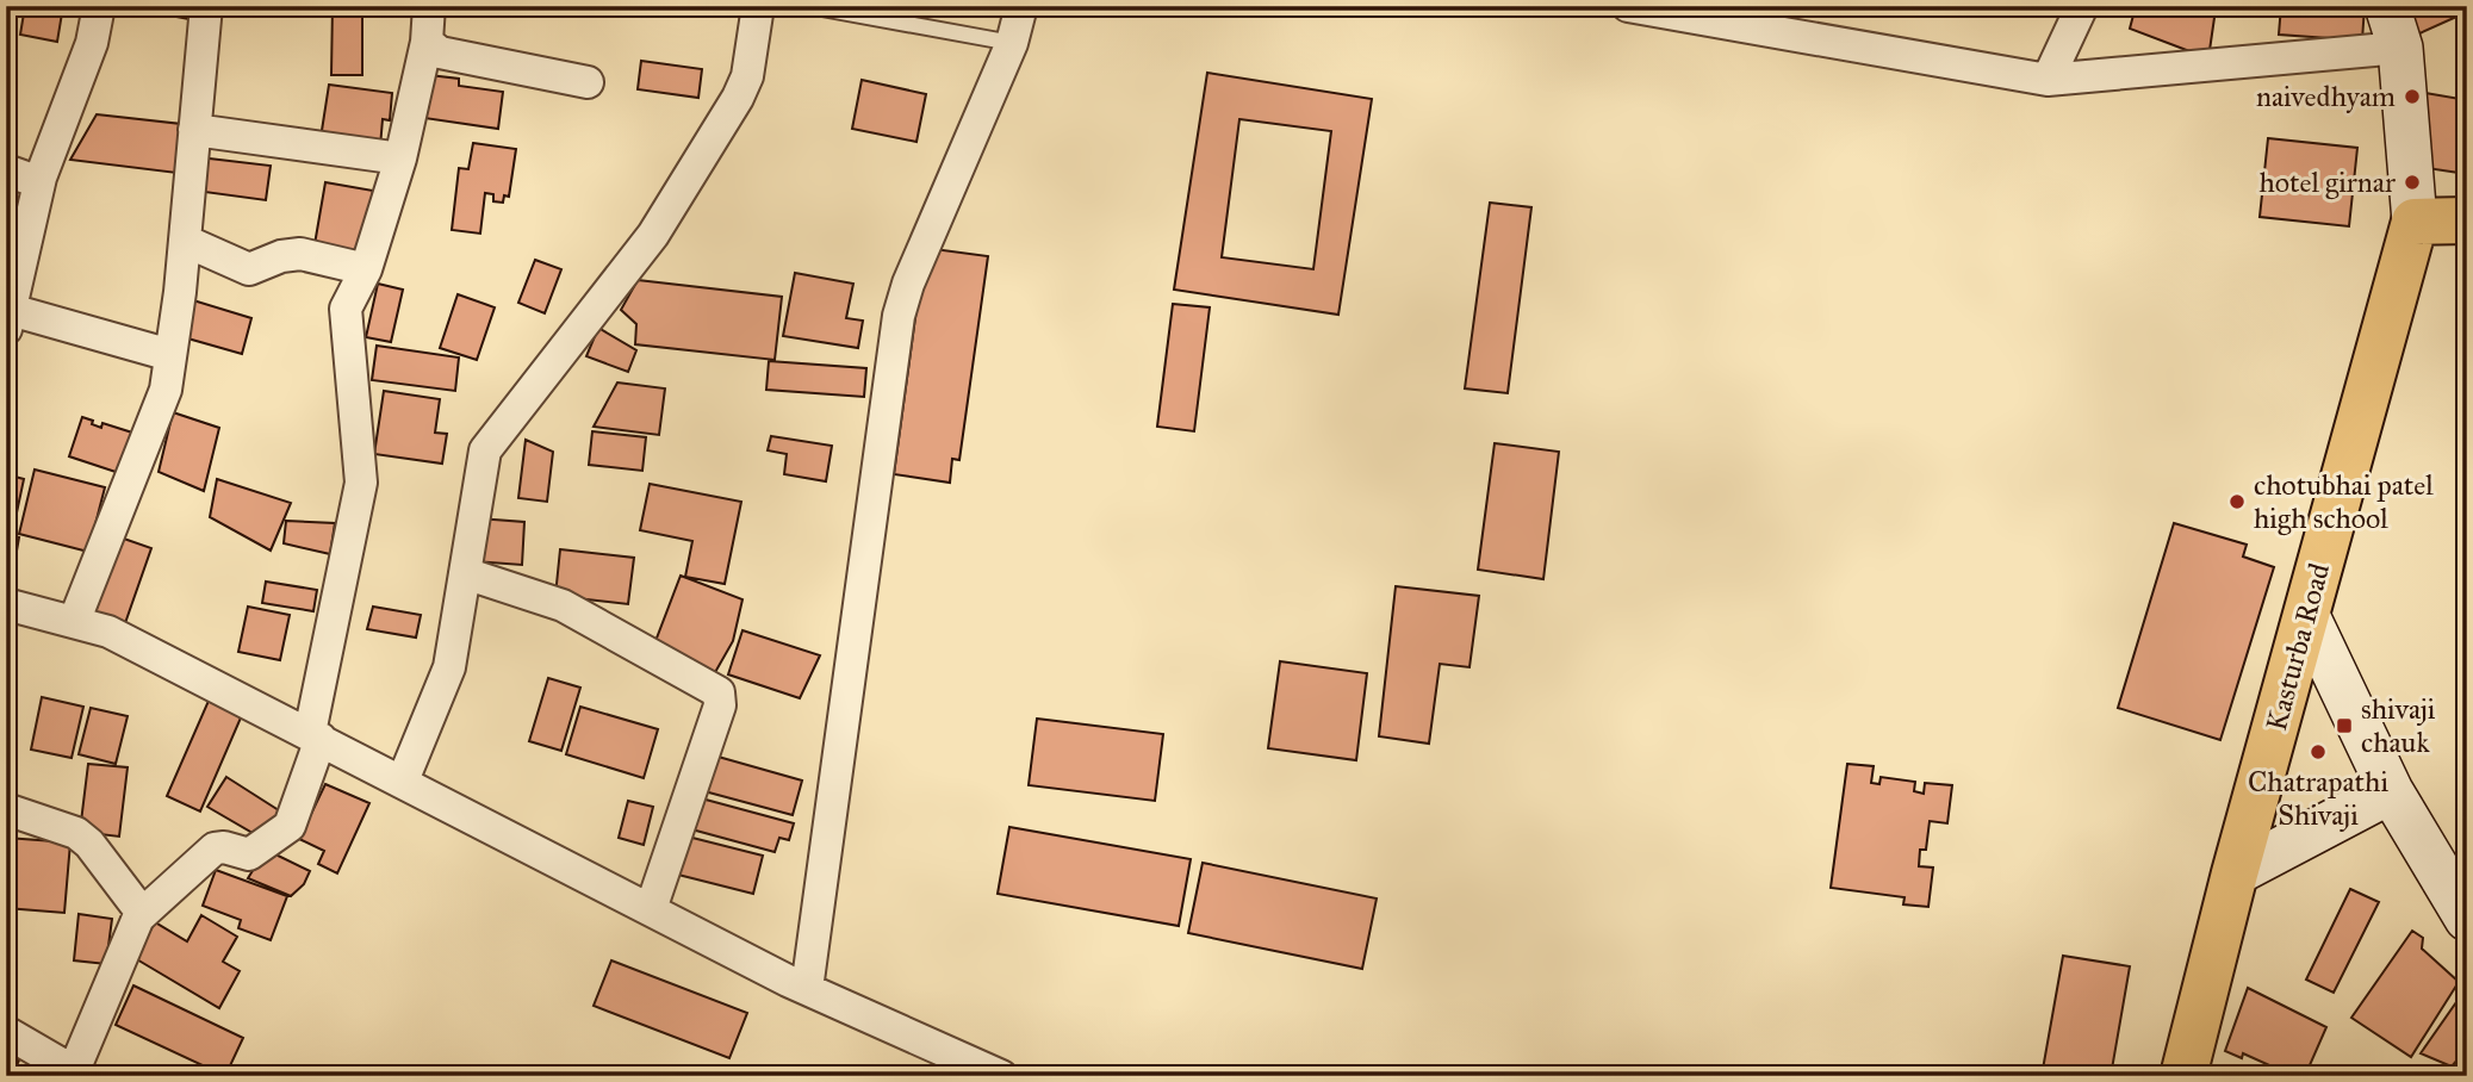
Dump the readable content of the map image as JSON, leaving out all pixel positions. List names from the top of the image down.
{
  "streets": {
    "main road": ["Kasturba Road"]
  },
  "places": {
    "other": [
      "naivedhyam",
      "hotel girnar",
      "chotubhai patel high school",
      "Chatrapathi Shivaji"
    ],
    "transit": ["shivaji chauk"]
  }
}
